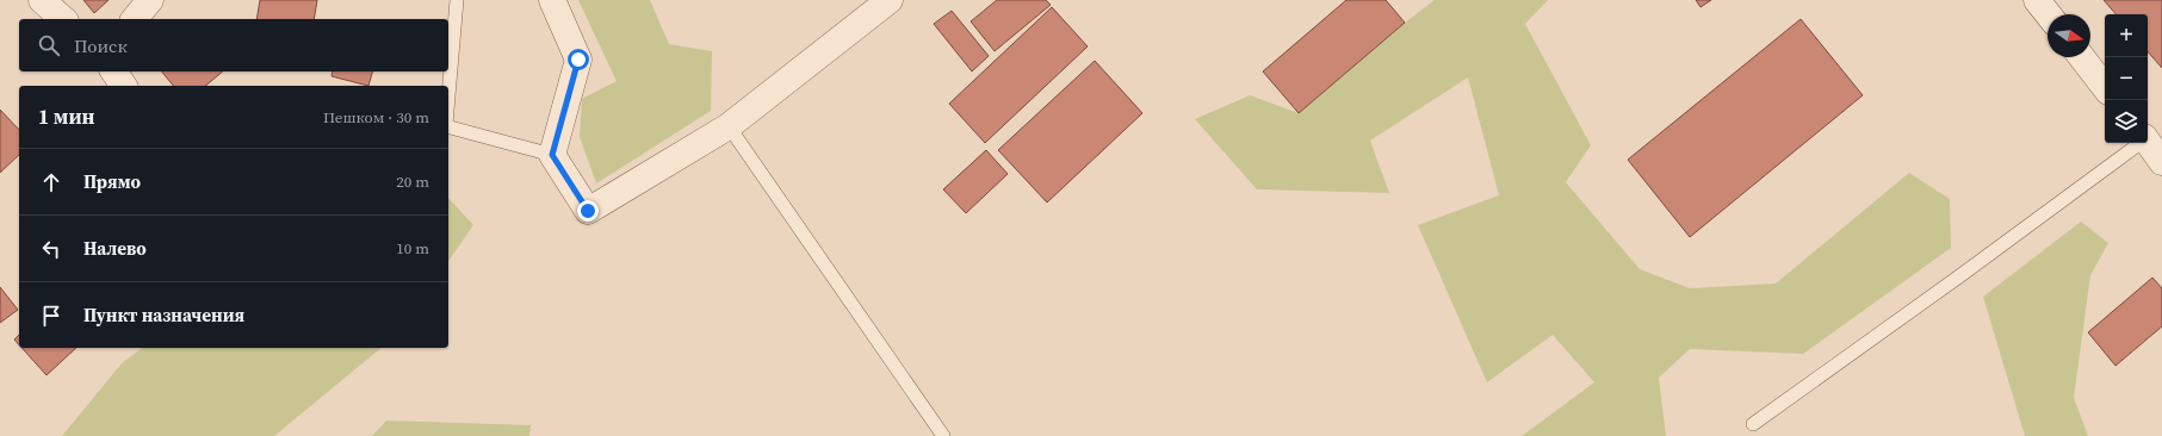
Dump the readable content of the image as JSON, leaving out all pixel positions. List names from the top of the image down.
{
  "north": "right",
  "page": {
    "map_buttons": ["+", "−"],
    "search": "Поиск",
    "heading": ["1 мин", "Пешком · 30 m"],
    "list": [
      ["Прямо", "20 m"],
      ["Налево", "10 m"],
      "Пункт назначения"
    ]
  }
}
